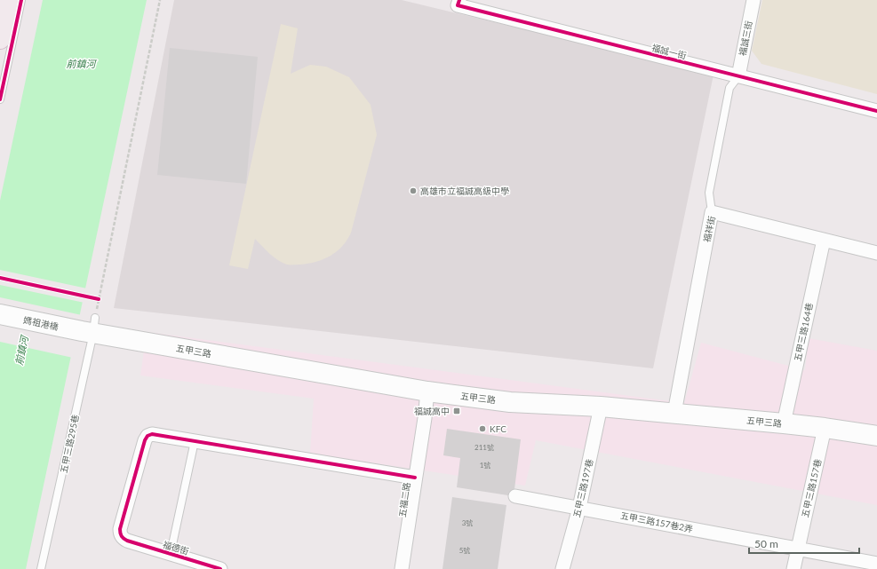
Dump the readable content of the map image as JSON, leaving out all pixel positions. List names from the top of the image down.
{
  "streets": {
    "main road": ["媽祖港橋", "五甲三路"],
    "street": [
      "福誠三街",
      "福誠一街",
      "福祥街",
      "五甲三路164巷",
      "五甲三路197巷",
      "五甲三路157巷",
      "五福二路",
      "五甲三路157巷2弄",
      "福德街"
    ],
    "lane": ["五甲三路295巷"]
  },
  "crossings": [
    ["福誠三街", "福誠一街"],
    ["福祥街", "五甲三路164巷"],
    ["福祥街", "五甲三路"],
    ["媽祖港橋", "五甲三路"],
    ["媽祖港橋", "五甲三路295巷"],
    ["五甲三路164巷", "五甲三路"],
    ["五甲三路", "五甲三路295巷"],
    ["五甲三路", "五甲三路197巷"],
    ["五甲三路", "五甲三路157巷"],
    ["五甲三路", "五福二路"],
    ["五甲三路197巷", "五甲三路157巷2弄"],
    ["五甲三路157巷", "五甲三路157巷2弄"]
  ],
  "water": ["前鎮河"],
  "places": {
    "other": ["高雄市立福誠高級中學", "KFC"],
    "transit": ["福誠高中"]
  },
  "house_numbers": [
    "211號",
    "1號",
    "3號",
    "5號"
  ],
  "scale_bar": "50 m"
}
